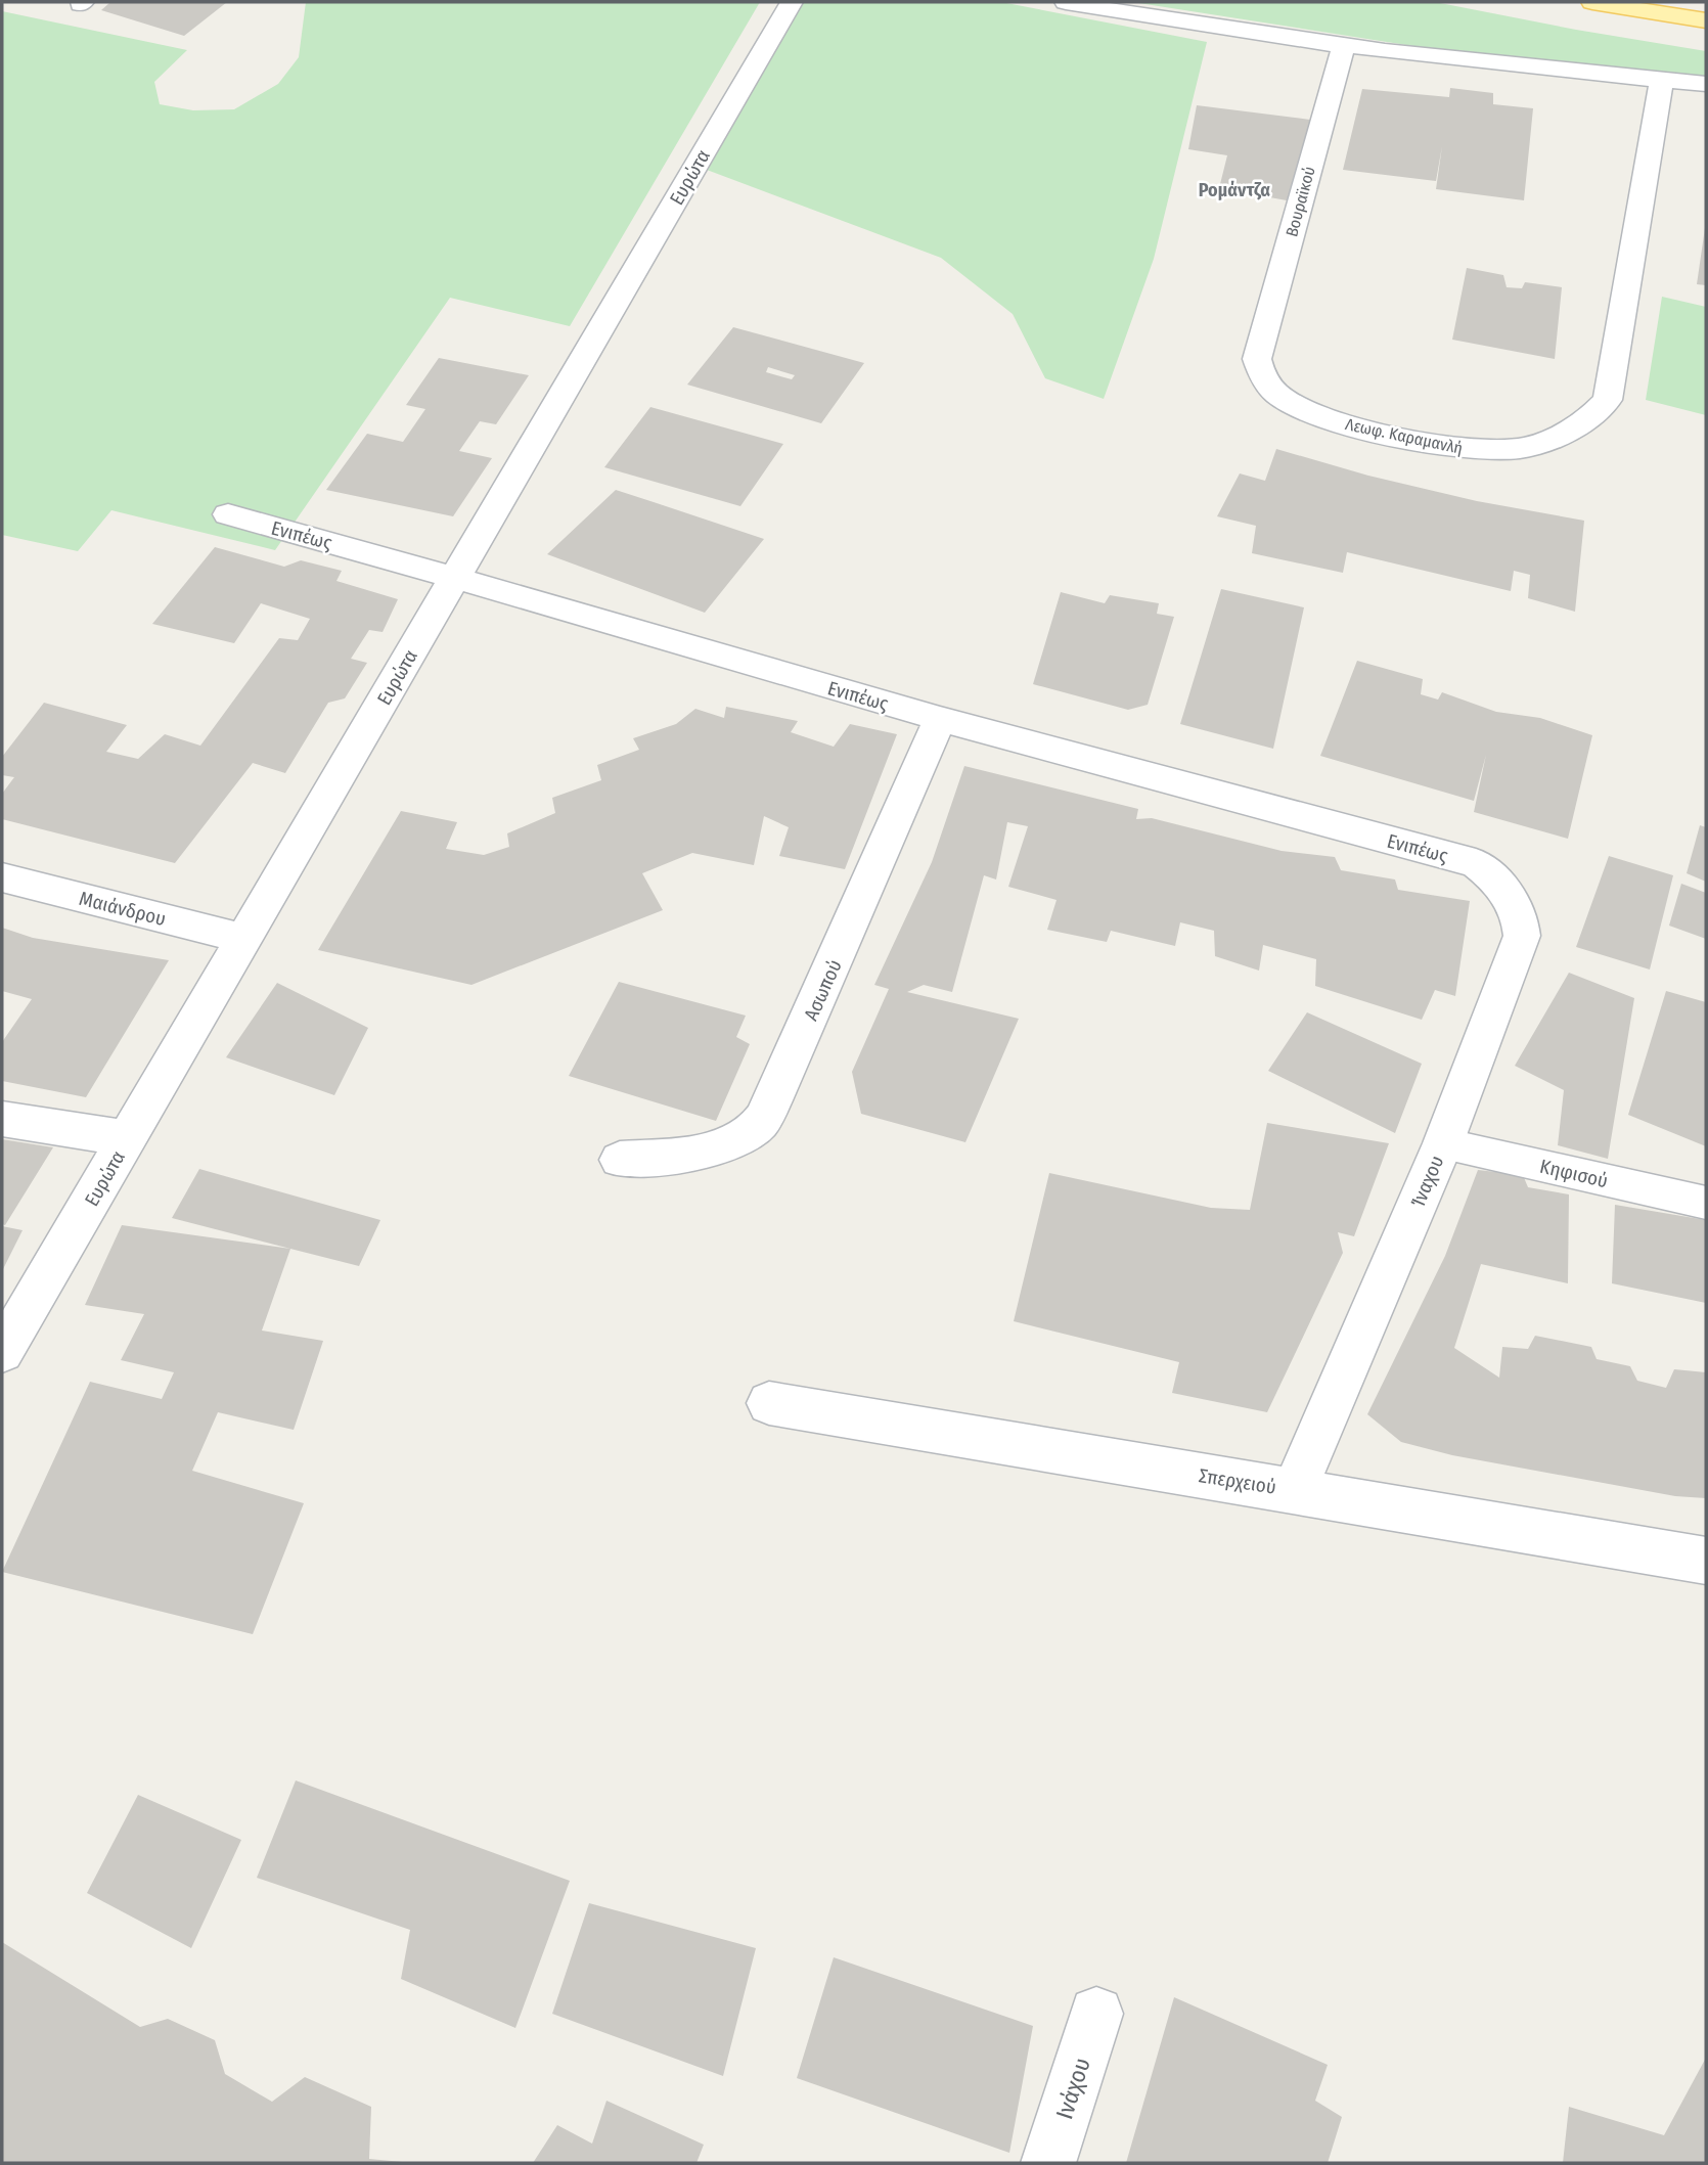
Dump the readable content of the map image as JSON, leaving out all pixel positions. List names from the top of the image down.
{
  "streets": {
    "street": [
      "Ευρώτα",
      "Βουραϊκού",
      "Λεωφ. Καραμανλή",
      "Ενιπέως",
      "Μαιάνδρου",
      "Ασωπού",
      "Ίναχου",
      "Σπερχειού",
      "Ινάχου"
    ],
    "lane": ["Κηφισού"]
  },
  "crossings": [
    ["Ευρώτα", "Ενιπέως"],
    ["Ευρώτα", "Μαιάνδρου"],
    ["Βουραϊκού", "Λεωφ. Καραμανλή"],
    ["Ενιπέως", "Ασωπού"],
    ["Ενιπέως", "Ίναχου"],
    ["Κηφισού", "Ίναχου"],
    ["Ίναχου", "Σπερχειού"]
  ],
  "districts": ["Ρομάντζα"]
}
